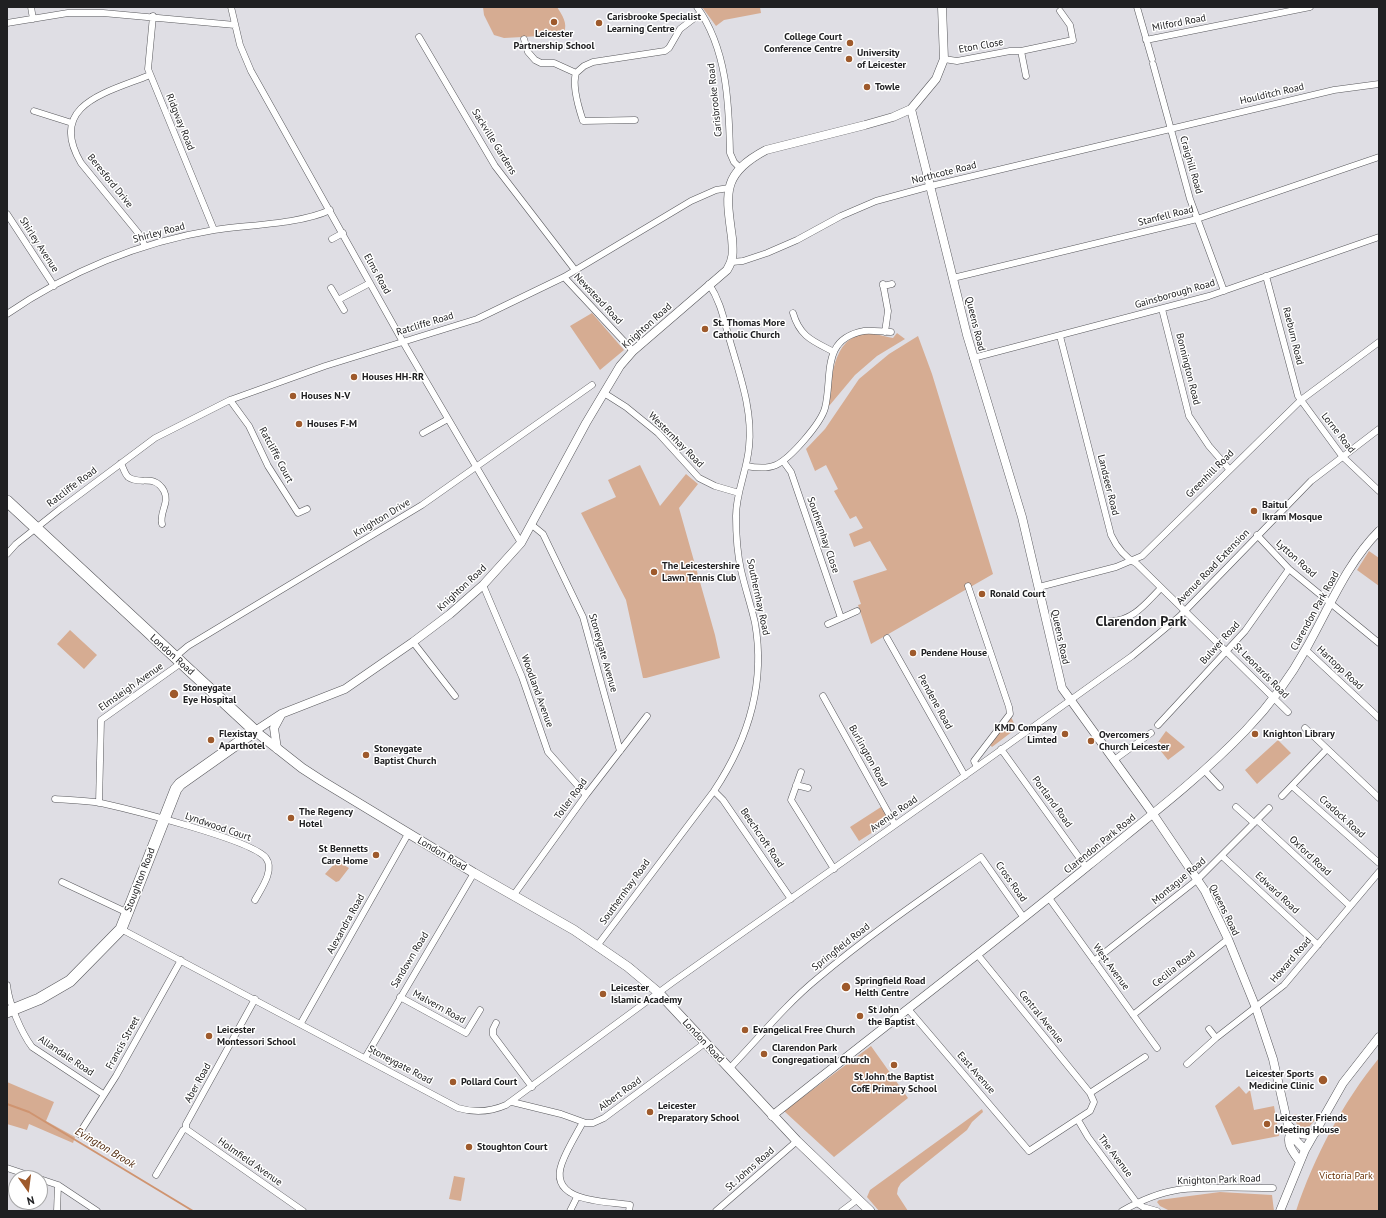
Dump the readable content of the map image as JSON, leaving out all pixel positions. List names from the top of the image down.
{
  "streets": {
    "highway": ["London Road", "Stoughton Road"],
    "street": [
      "Milford Road",
      "Eton Close",
      "Houlditch Road",
      "Carisbrooke Road",
      "Ridgway Road",
      "Sackville Gardens",
      "Craighill Road",
      "Northcote Road",
      "Beresford Drive",
      "Stanfell Road",
      "Shirley Road",
      "Shirley Avenue",
      "Elms Road",
      "Gainsborough Road",
      "Newstead Road",
      "Ratcliffe Road",
      "Queens Road",
      "Knighton Road",
      "Raeburn Road",
      "Bonnington Road",
      "Lorne Road",
      "Westernhay Road",
      "Ratcliffe Court",
      "Greenhill Road",
      "Landseer Road",
      "Knighton Drive",
      "Southernhay Close",
      "Lytton Road",
      "Avenue Road Extension",
      "Southernhay Road",
      "Clarendon Park Road",
      "Bulwer Road",
      "Stoneygate Avenue",
      "Hartopp Road",
      "St Leonards Road",
      "Elmsleigh Avenue",
      "Woodland Avenue",
      "Pendene Road",
      "Burlington Road",
      "Toller Road",
      "Portland Road",
      "Avenue Road",
      "Cradock Road",
      "Lyndwood Court",
      "Beechcroft Road",
      "Oxford Road",
      "Montague Road",
      "Cross Road",
      "Edward Road",
      "Alexandra Road",
      "Springfield Road",
      "Sandown Road",
      "Howard Road",
      "West Avenue",
      "Cecilia Road",
      "Malvern Road",
      "Central Avenue",
      "Francis Street",
      "Allandale Road",
      "Stoneygate Road",
      "East Avenue",
      "Aber Road",
      "Albert Road",
      "The Avenue",
      "Holmfield Avenue",
      "St. Johns Road",
      "Knighton Park Road"
    ]
  },
  "crossings": [
    ["Milford Road", "Craighill Road"],
    ["Houlditch Road", "Craighill Road"],
    ["Houlditch Road", "Northcote Road"],
    ["Ridgway Road", "Shirley Road"],
    ["Sackville Gardens", "Ratcliffe Road"],
    ["Craighill Road", "Northcote Road"],
    ["Craighill Road", "Stanfell Road"],
    ["Craighill Road", "Gainsborough Road"],
    ["Northcote Road", "Queens Road"],
    ["Northcote Road", "Knighton Road"],
    ["Beresford Drive", "Shirley Road"],
    ["Stanfell Road", "Queens Road"],
    ["Shirley Road", "Shirley Avenue"],
    ["Shirley Road", "Elms Road"],
    ["Elms Road", "Ratcliffe Road"],
    ["Elms Road", "Knighton Road"],
    ["Elms Road", "Knighton Drive"],
    ["Gainsborough Road", "Queens Road"],
    ["Gainsborough Road", "Raeburn Road"],
    ["Gainsborough Road", "Bonnington Road"],
    ["Gainsborough Road", "Landseer Road"],
    ["Newstead Road", "Ratcliffe Road"],
    ["Newstead Road", "Knighton Road"],
    ["Ratcliffe Road", "Ratcliffe Court"],
    ["Ratcliffe Road", "London Road"],
    ["Queens Road", "Greenhill Road"],
    ["Queens Road", "Avenue Road Extension"],
    ["Queens Road", "Clarendon Park Road"],
    ["Queens Road", "Montague Road"],
    ["Queens Road", "Howard Road"],
    ["Queens Road", "Cecilia Road"],
    ["Knighton Road", "Westernhay Road"],
    ["Knighton Road", "Southernhay Road"],
    ["Knighton Road", "Stoneygate Avenue"],
    ["Knighton Road", "London Road"],
    ["Knighton Road", "Woodland Avenue"],
    ["Knighton Road", "Stoughton Road"],
    ["Raeburn Road", "Lorne Road"],
    ["Raeburn Road", "Greenhill Road"],
    ["Bonnington Road", "Greenhill Road"],
    ["Lorne Road", "Greenhill Road"],
    ["Lorne Road", "Avenue Road Extension"],
    ["Westernhay Road", "Southernhay Road"],
    ["Greenhill Road", "Landseer Road"],
    ["Landseer Road", "Avenue Road Extension"],
    ["Landseer Road", "St Leonards Road"],
    ["Knighton Drive", "London Road"],
    ["Knighton Drive", "Elmsleigh Avenue"],
    ["Lytton Road", "Avenue Road Extension"],
    ["Lytton Road", "Clarendon Park Road"],
    ["Lytton Road", "Bulwer Road"],
    ["Avenue Road Extension", "St Leonards Road"],
    ["Avenue Road Extension", "Portland Road"],
    ["Avenue Road Extension", "Avenue Road"],
    ["Southernhay Road", "London Road"],
    ["Southernhay Road", "Beechcroft Road"],
    ["Clarendon Park Road", "London Road"],
    ["Clarendon Park Road", "Hartopp Road"],
    ["Clarendon Park Road", "St Leonards Road"],
    ["Clarendon Park Road", "Portland Road"],
    ["Clarendon Park Road", "Cross Road"],
    ["Clarendon Park Road", "West Avenue"],
    ["Clarendon Park Road", "Central Avenue"],
    ["Clarendon Park Road", "East Avenue"],
    ["Bulwer Road", "St Leonards Road"],
    ["Stoneygate Avenue", "Toller Road"],
    ["London Road", "Elmsleigh Avenue"],
    ["London Road", "Toller Road"],
    ["London Road", "Avenue Road"],
    ["London Road", "Stoughton Road"],
    ["London Road", "Alexandra Road"],
    ["London Road", "Springfield Road"],
    ["London Road", "Sandown Road"],
    ["London Road", "Stoneygate Road"],
    ["London Road", "Albert Road"],
    ["London Road", "St. Johns Road"],
    ["Elmsleigh Avenue", "Lyndwood Court"],
    ["Woodland Avenue", "Toller Road"],
    ["Pendene Road", "Avenue Road"],
    ["Burlington Road", "Avenue Road"],
    ["Avenue Road", "Beechcroft Road"],
    ["Avenue Road", "Stoneygate Road"],
    ["Lyndwood Court", "Stoughton Road"],
    ["Oxford Road", "Montague Road"],
    ["Oxford Road", "Howard Road"],
    ["Stoughton Road", "Allandale Road"],
    ["Stoughton Road", "Stoneygate Road"],
    ["Montague Road", "Edward Road"],
    ["Montague Road", "West Avenue"],
    ["Cross Road", "Springfield Road"],
    ["Edward Road", "Howard Road"],
    ["Alexandra Road", "Stoneygate Road"],
    ["Sandown Road", "Malvern Road"],
    ["Sandown Road", "Stoneygate Road"],
    ["West Avenue", "Cecilia Road"],
    ["Francis Street", "Allandale Road"],
    ["Francis Street", "Stoneygate Road"],
    ["Stoneygate Road", "Aber Road"],
    ["Stoneygate Road", "Albert Road"],
    ["East Avenue", "The Avenue"],
    ["Aber Road", "Holmfield Avenue"],
    ["The Avenue", "Knighton Park Road"]
  ],
  "districts": ["Clarendon Park"],
  "water": ["Evington Brook"],
  "parks": ["Victoria Park"],
  "places": [
    "Leicester Partnership School",
    "Carisbrooke Specialist Learning Centre",
    "College Court Conference Centre",
    "University of Leicester",
    "Towle",
    "St. Thomas More Catholic Church",
    "Houses HH-RR",
    "Houses N-V",
    "Houses F-M",
    "Baitul Ikram Mosque",
    "The Leicestershire Lawn Tennis Club",
    "Ronald Court",
    "Pendene House",
    "Stoneygate Eye Hospital",
    "KMD Company Limted",
    "Knighton Library",
    "Flexistay Aparthotel",
    "Overcomers Church Leicester",
    "Stoneygate Baptist Church",
    "The Regency Hotel",
    "St Bennetts Care Home",
    "Springfield Road Helth Centre",
    "Leicester Islamic Academy",
    "St John the Baptist",
    "Evangelical Free Church",
    "Leicester Montessori School",
    "Clarendon Park Congregational Church",
    "St John the Baptist CofE Primary School",
    "Leicester Sports Medicine Clinic",
    "Pollard Court",
    "Leicester Preparatory School",
    "Leicester Friends Meeting House",
    "Stoughton Court"
  ],
  "north": "bottom"
}
